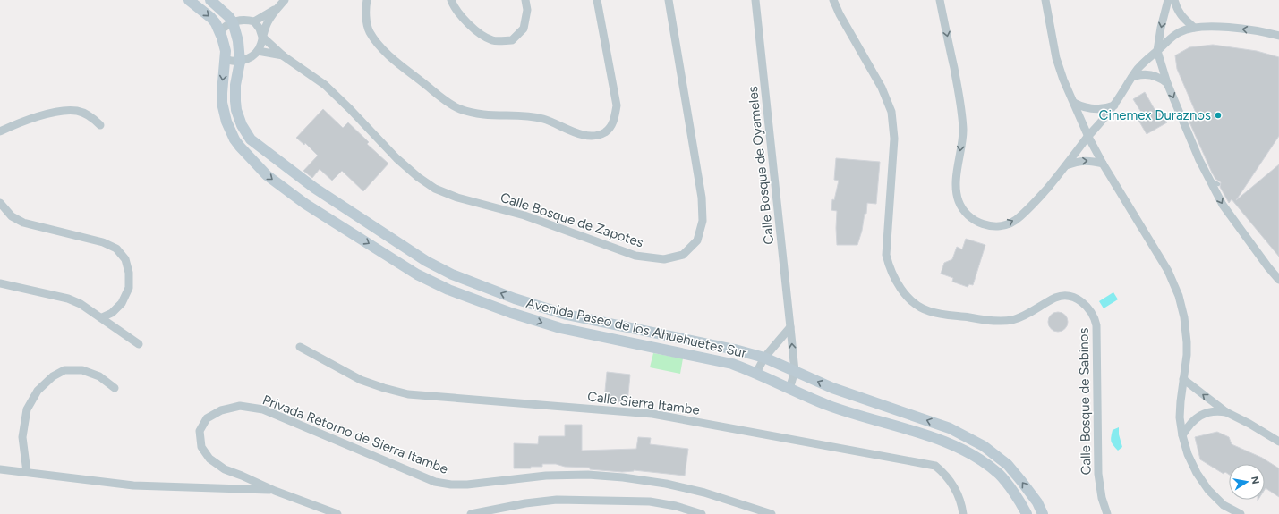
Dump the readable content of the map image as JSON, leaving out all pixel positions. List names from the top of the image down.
{
  "streets": {
    "street": [
      "Calle Bosque de Oyameles",
      "Calle Bosque de Zapotes",
      "Avenida Paseo de los Ahuehuetes Sur",
      "Calle Bosque de Sabinos",
      "Calle Sierra Itambe",
      "Privada Retorno de Sierra Itambe"
    ]
  },
  "crossings": [
    ["Calle Bosque de Oyameles", "Avenida Paseo de los Ahuehuetes Sur"]
  ],
  "places": ["Cinemex Duraznos"],
  "north": "right"
}
